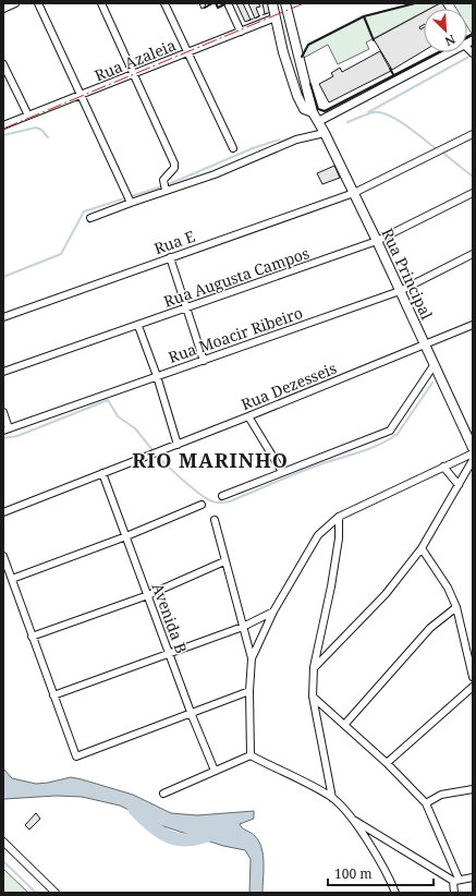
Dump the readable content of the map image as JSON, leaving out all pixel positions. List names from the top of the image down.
{
  "streets": {
    "main road": ["Rua Principal"],
    "street": [
      "Rua Azaleia",
      "Rua E",
      "Rua Augusta Campos",
      "Rua Moacir Ribeiro",
      "Rua Dezesseis",
      "Avenida B"
    ]
  },
  "crossings": [
    ["Rua Azaleia", "Rua Principal"],
    ["Rua E", "Rua Principal"],
    ["Rua Principal", "Rua Augusta Campos"],
    ["Rua Principal", "Rua Moacir Ribeiro"],
    ["Rua Principal", "Rua Dezesseis"],
    ["Rua Dezesseis", "Avenida B"]
  ],
  "districts": ["RIO MARINHO"],
  "scale_bar": "100 m",
  "north": "bottom right"
}
